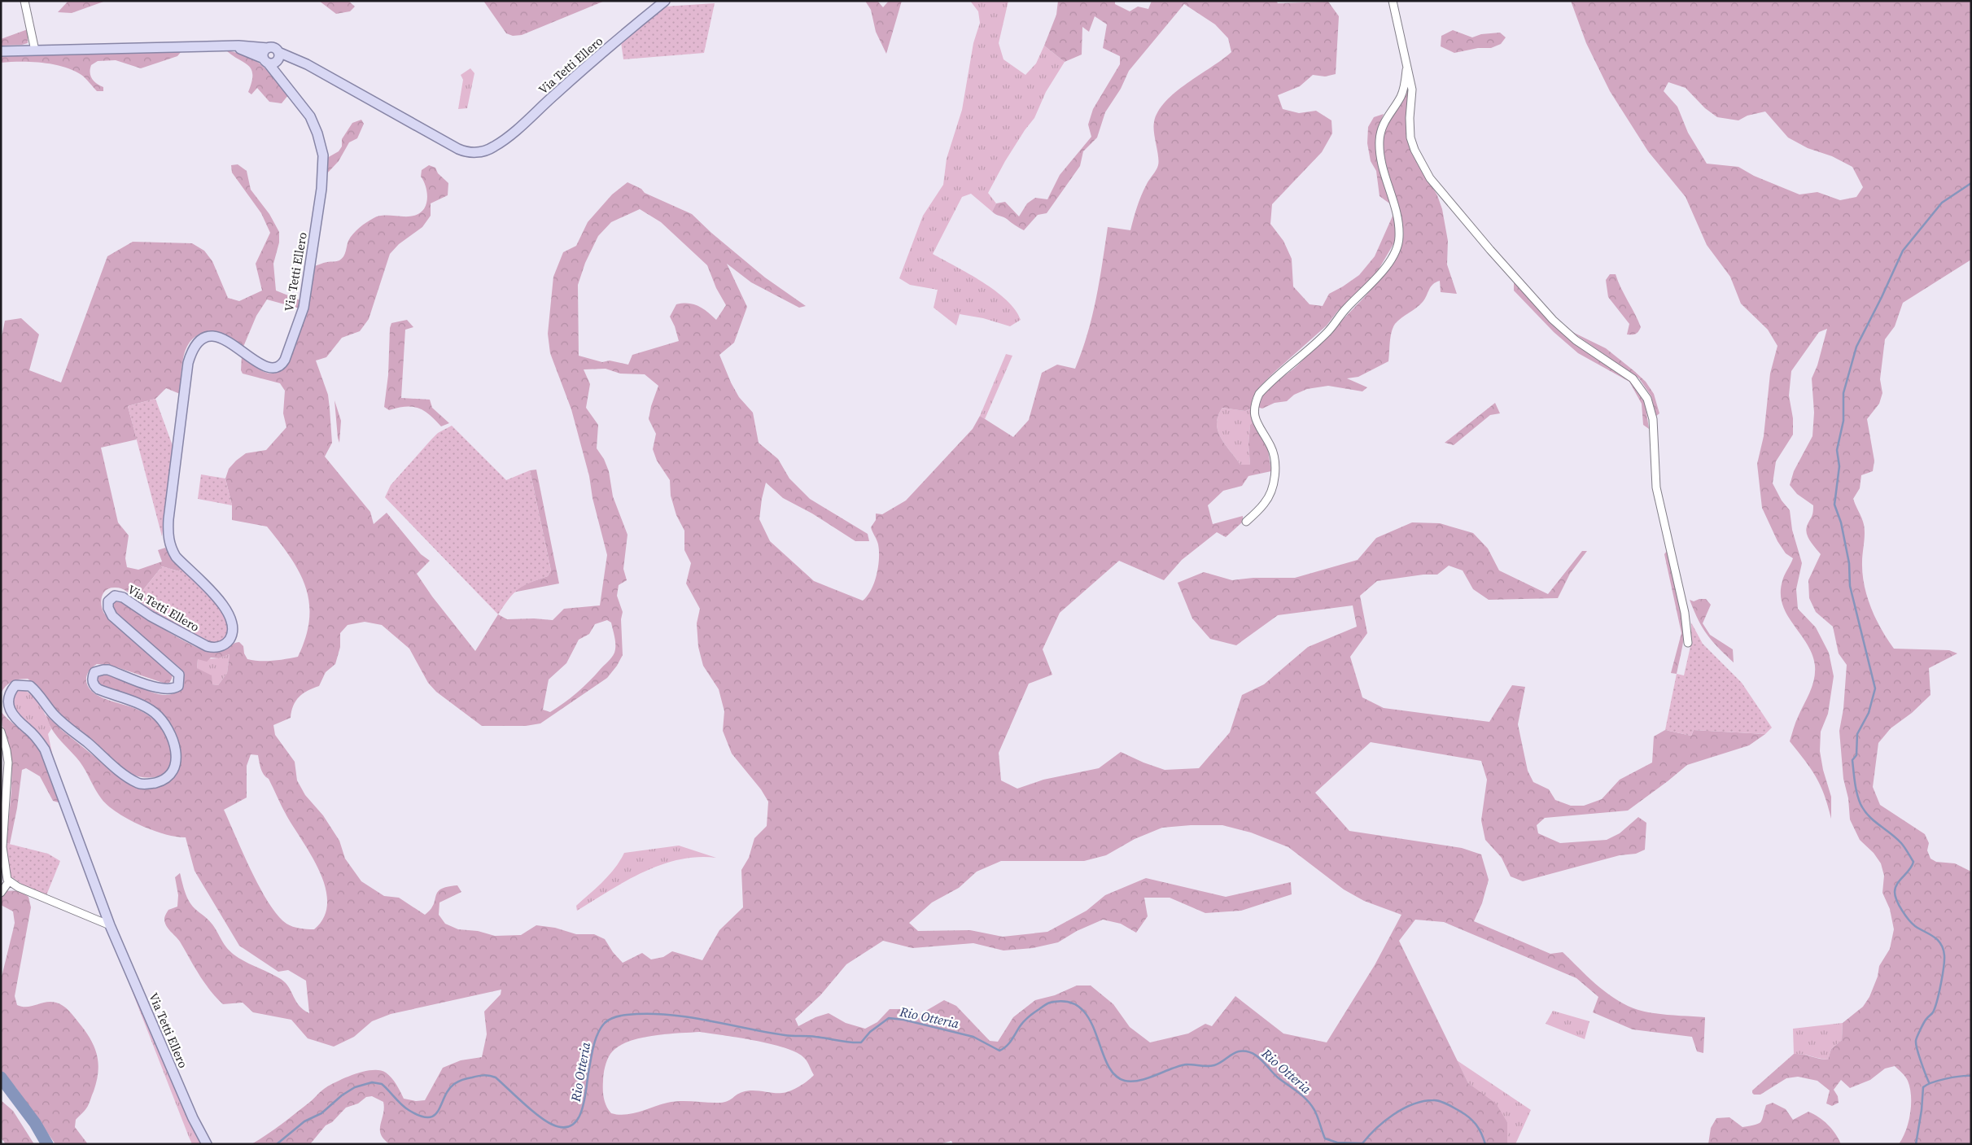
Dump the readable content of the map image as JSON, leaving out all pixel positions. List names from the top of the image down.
{
  "streets": {
    "main road": ["Via Tetti Ellero"]
  },
  "water": ["Rio Otteria"]
}
